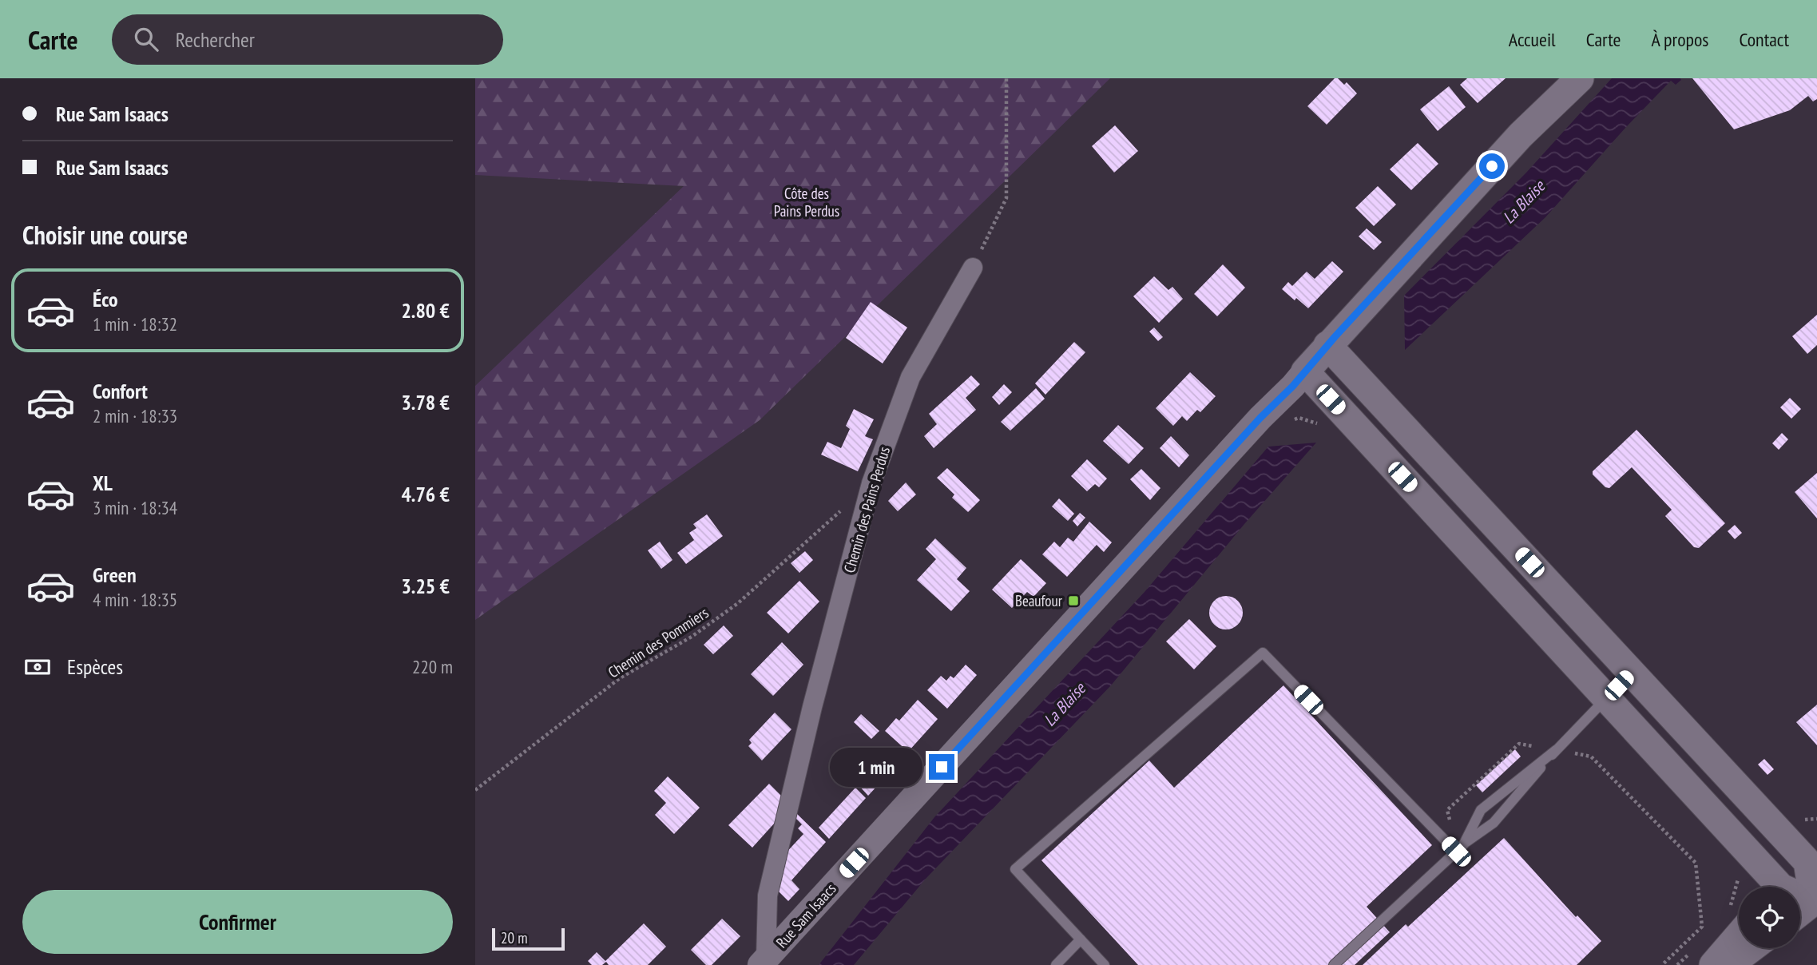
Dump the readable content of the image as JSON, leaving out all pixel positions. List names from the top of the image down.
{
  "streets": {
    "main road": ["Rue Sam Isaacs"],
    "street": ["Chemin des Pains Perdus"],
    "path": ["Chemin des Pommiers"]
  },
  "crossings": [
    ["Chemin des Pains Perdus", "Chemin des Pommiers"],
    ["Chemin des Pains Perdus", "Rue Sam Isaacs"]
  ],
  "water": ["La Blaise"],
  "parks": ["Côte des Pains Perdus"],
  "places": {
    "transit": ["Beaufour"]
  },
  "scale_bar": "20 m",
  "page": {
    "header": "Carte",
    "search": "Rechercher",
    "nav": [
      "Accueil",
      "Carte",
      "À propos",
      "Contact"
    ],
    "banner": ["Rue Sam Isaacs", "Rue Sam Isaacs"],
    "heading": "Choisir une course",
    "list": [
      {
        "name": "Éco",
        "note": "1 min · 18:32",
        "value": "2.80 €"
      },
      {
        "name": "Confort",
        "note": "2 min · 18:33",
        "value": "3.78 €"
      },
      {
        "name": "XL",
        "note": "3 min · 18:34",
        "value": "4.76 €"
      },
      {
        "name": "Green",
        "note": "4 min · 18:35",
        "value": "3.25 €"
      }
    ],
    "pay": ["Espèces", "220 m"],
    "bubble": "1 min",
    "buttons": "Confirmer",
    "scale": "20 m"
  }
}
